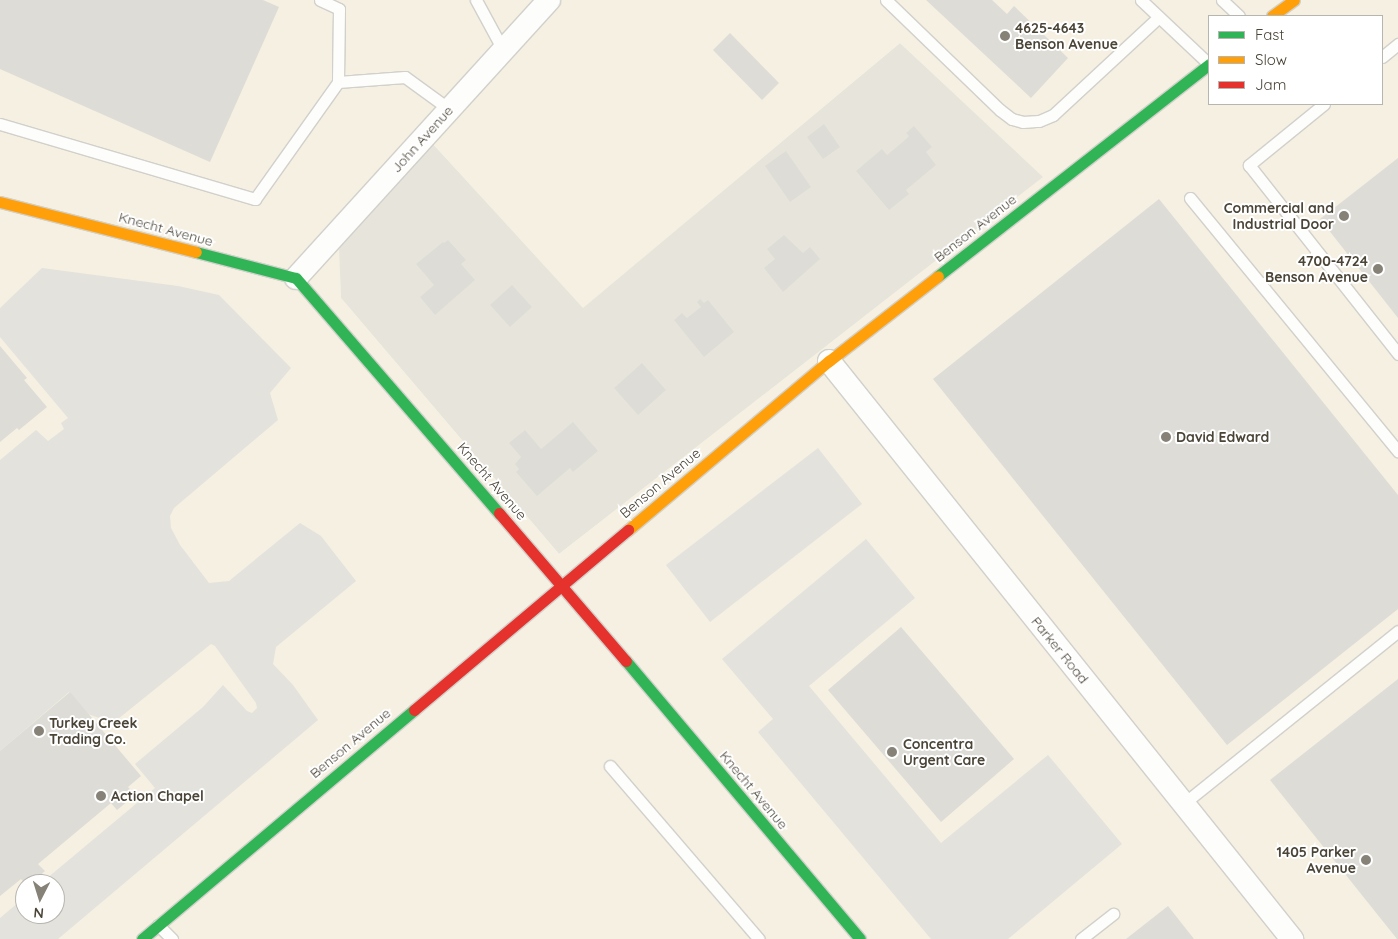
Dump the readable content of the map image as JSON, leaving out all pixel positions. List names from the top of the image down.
{
  "streets": {
    "street": [
      "John Avenue",
      "Benson Avenue",
      "Knecht Avenue",
      "Parker Road"
    ]
  },
  "crossings": [
    ["John Avenue", "Knecht Avenue"],
    ["Benson Avenue", "Knecht Avenue"],
    ["Benson Avenue", "Parker Road"]
  ],
  "places": [
    "4625-4643 Benson Avenue",
    "Commercial and Industrial Door",
    "4700-4724 Benson Avenue",
    "David Edward",
    "Turkey Creek Trading Co.",
    "Concentra Urgent Care",
    "Action Chapel",
    "1405 Parker Avenue"
  ],
  "legend": ["Fast", "Slow", "Jam"],
  "north": "bottom"
}
